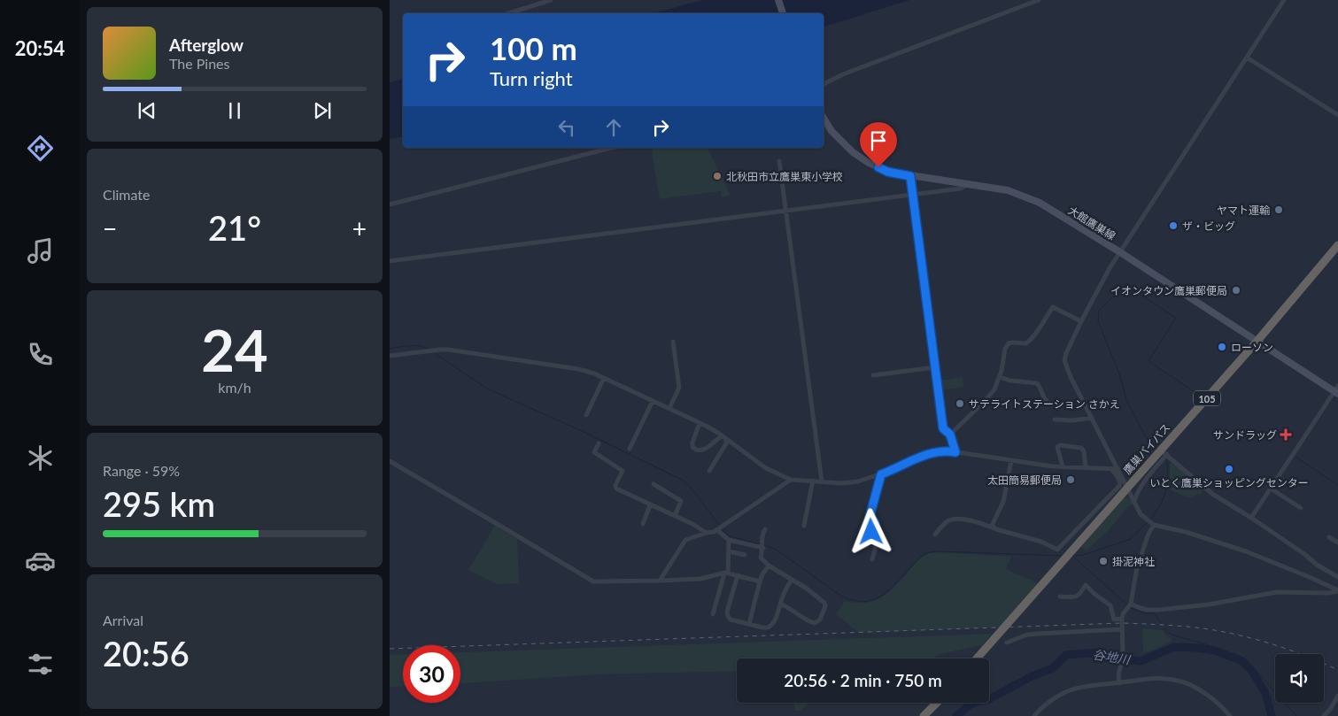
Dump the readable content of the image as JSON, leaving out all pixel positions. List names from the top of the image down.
{
  "streets": {
    "highway": ["105", "鷹巣バイパス"],
    "main road": ["大館鷹巣線"]
  },
  "crossings": [
    ["大館鷹巣線", "鷹巣バイパス"]
  ],
  "water": ["谷地川"],
  "places": {
    "other": [
      "北秋田市立鷹巣東小学校",
      "ヤマト運輸",
      "ザ・ビッグ",
      "イオンタウン鷹巣郵便局",
      "ローソン",
      "サテライトステーション さかえ",
      "いとく鷹巣ショッピングセンター",
      "太田簡易郵便局",
      "掛泥神社"
    ],
    "health": ["サンドラッグ"]
  },
  "page": {
    "tabs": "20:54",
    "turn": ["100 m", "Turn right"],
    "song": ["Afterglow", "The Pines"],
    "tile": [
      "Climate",
      ["24", "km/h"],
      ["Range · 59%", "295 km"],
      ["Arrival", "20:56"]
    ],
    "heat": ["−", "21°", "+"],
    "limit": "30",
    "trip": "20:56 · 2 min · 750 m"
  }
}
